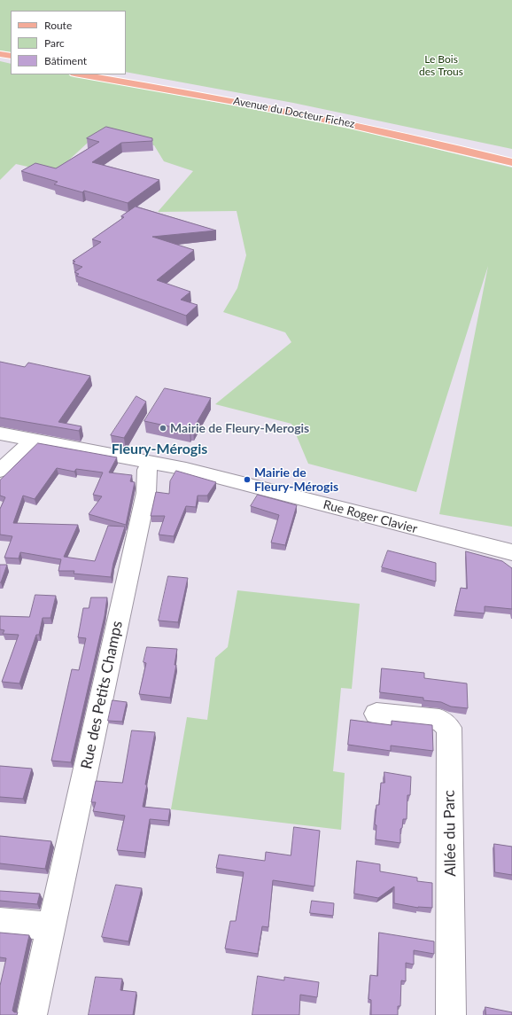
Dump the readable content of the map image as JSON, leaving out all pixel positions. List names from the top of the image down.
{
  "streets": {
    "main road": ["Avenue du Docteur Fichez"],
    "street": ["Rue Roger Clavier", "Rue des Petits Champs", "Allée du Parc"]
  },
  "crossings": [
    ["Rue Roger Clavier", "Rue des Petits Champs"]
  ],
  "districts": ["Fleury-Mérogis"],
  "parks": ["Le Bois des Trous"],
  "places": ["Mairie de Fleury-Merogis", "Mairie de Fleury-Mérogis"],
  "legend": ["Route", "Parc", "Bâtiment"]
}
